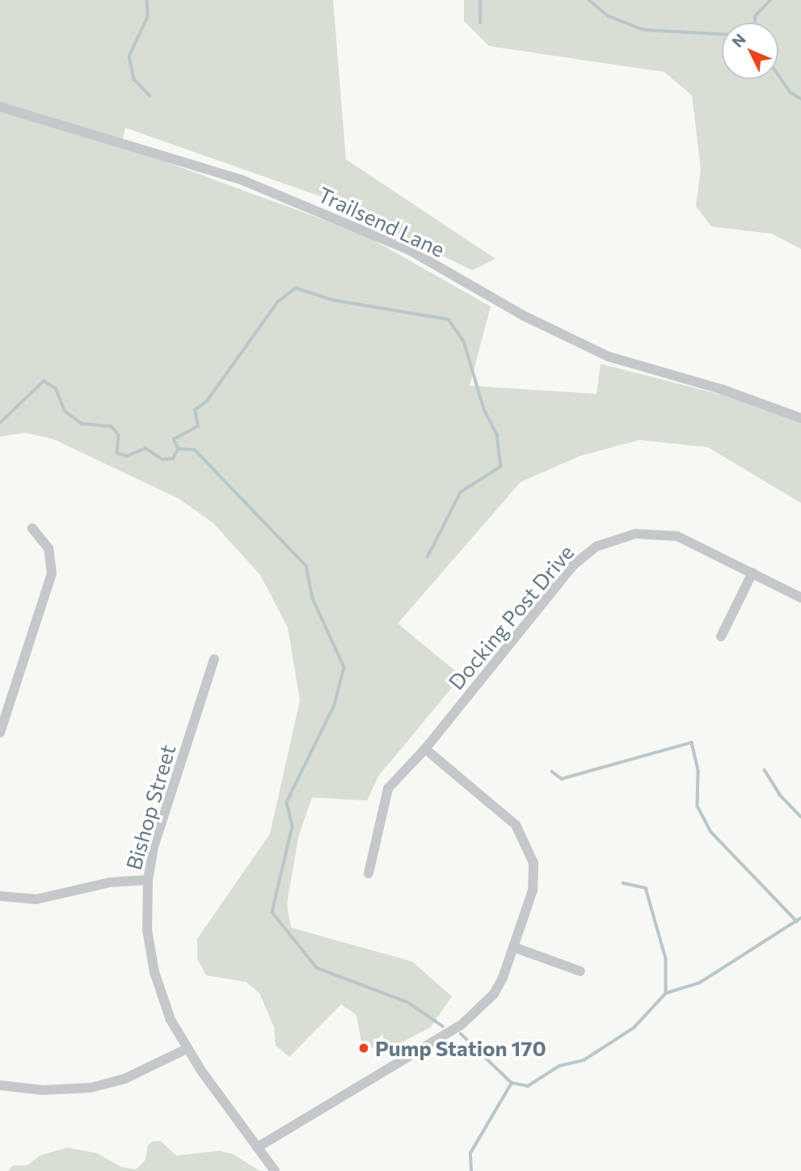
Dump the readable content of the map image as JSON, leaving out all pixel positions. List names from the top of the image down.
{
  "streets": {
    "street": ["Trailsend Lane", "Docking Post Drive", "Bishop Street"]
  },
  "places": ["Pump Station 170"],
  "north": "top left"
}
